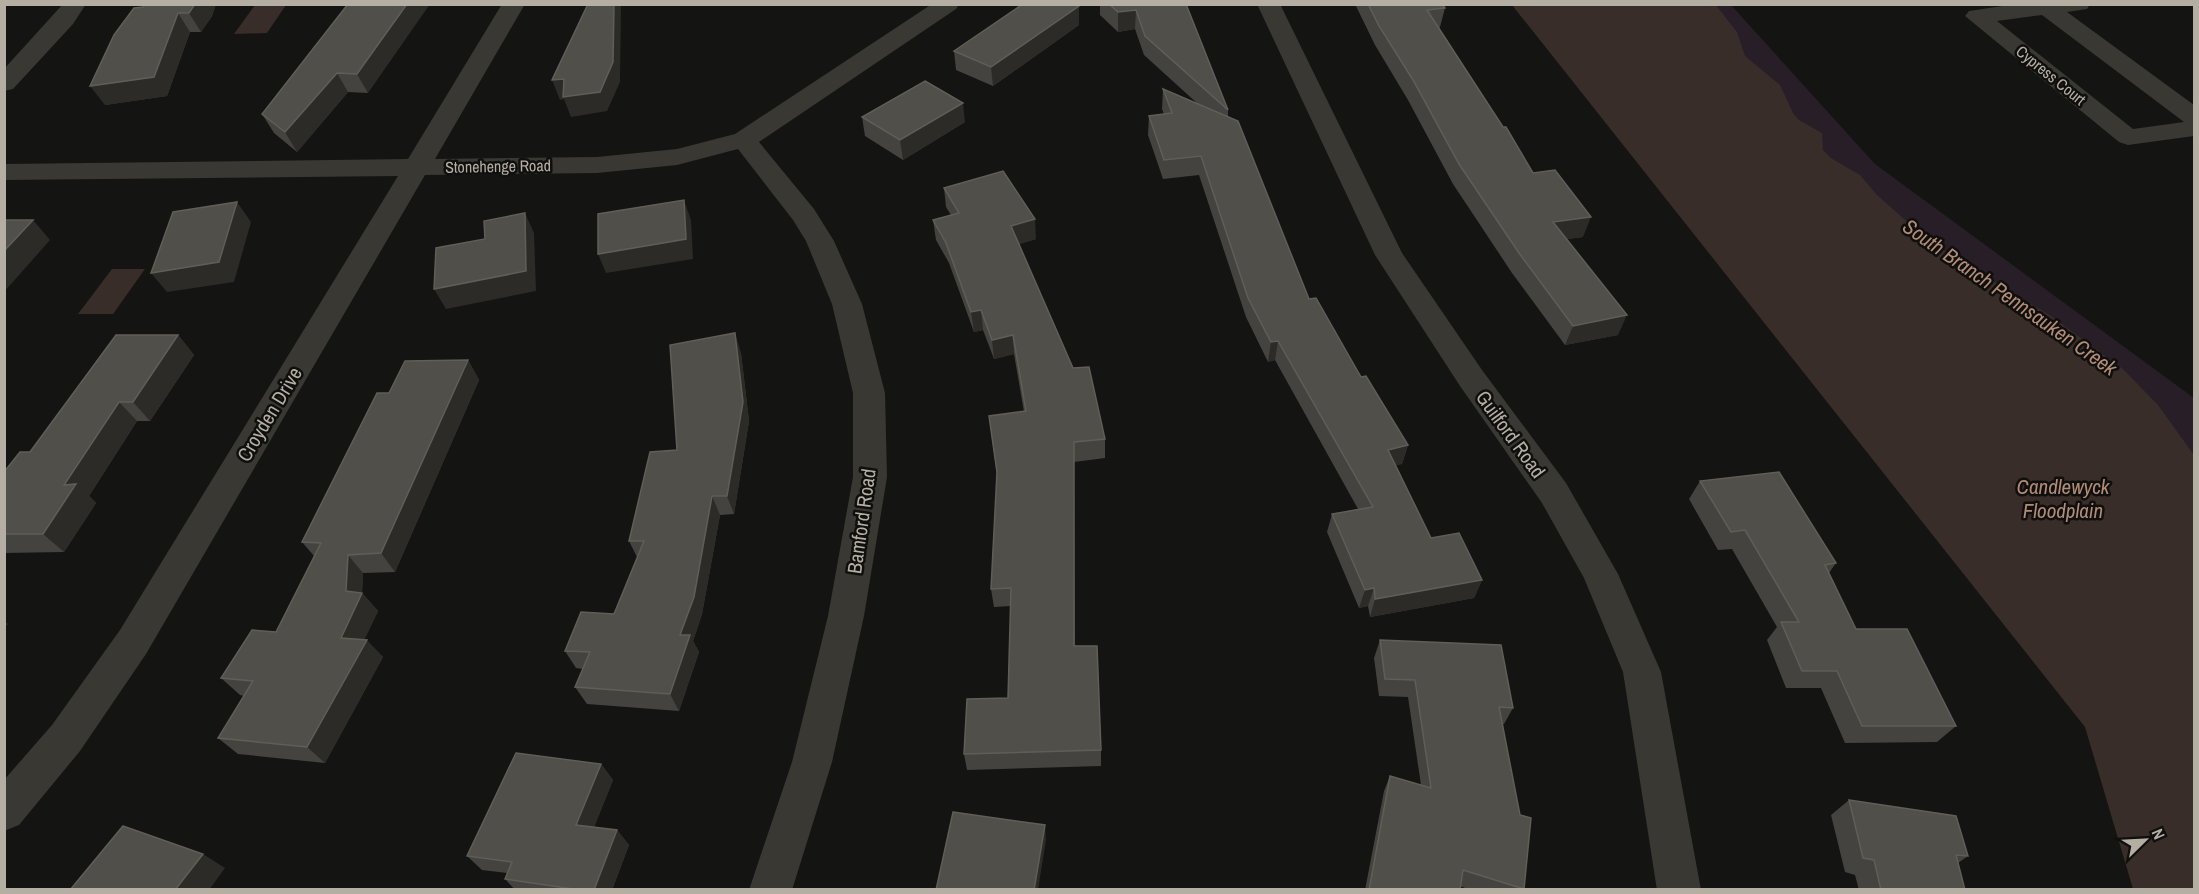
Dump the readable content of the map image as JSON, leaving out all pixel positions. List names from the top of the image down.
{
  "streets": {
    "street": [
      "Cypress Court",
      "Stonehenge Road",
      "Croyden Drive",
      "Guilford Road",
      "Bamford Road"
    ]
  },
  "crossings": [
    ["Stonehenge Road", "Croyden Drive"],
    ["Stonehenge Road", "Bamford Road"]
  ],
  "water": ["South Branch Pennsauken Creek", "Candlewyck Floodplain"],
  "north": "top right"
}
